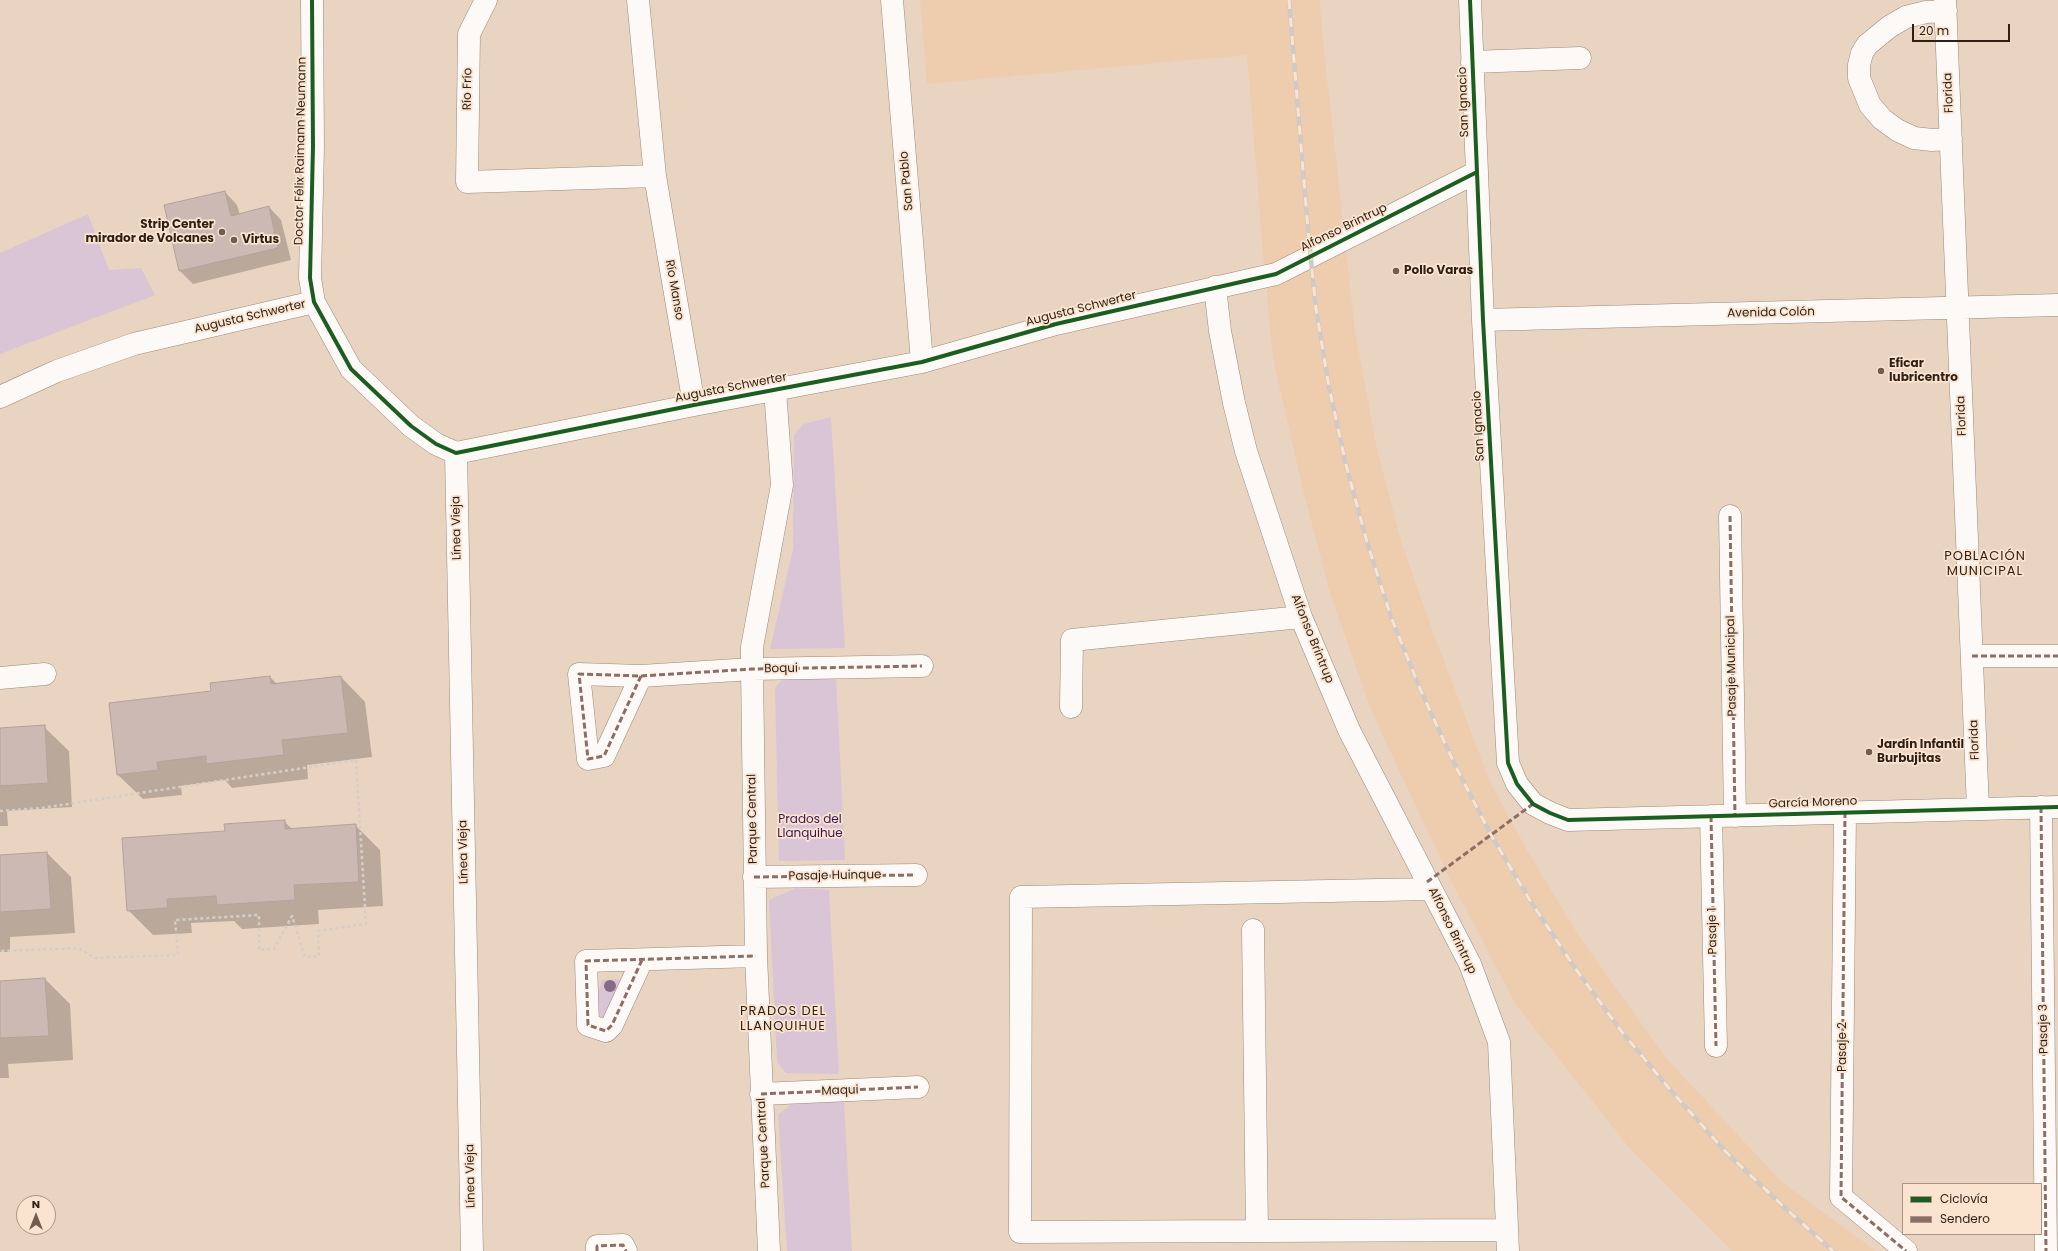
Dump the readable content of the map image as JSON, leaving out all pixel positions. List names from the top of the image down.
{
  "streets": {
    "street": [
      "Río Frío",
      "Florida",
      "San Ignacio",
      "Doctor Félix Raimann Neumann",
      "San Pablo",
      "Alfonso Brintrup",
      "Río Manso",
      "Augusta Schwerter",
      "Avenida Colón",
      "Línea Vieja",
      "Pasaje Municipal",
      "Boqui",
      "García Moreno",
      "Parque Central",
      "Pasaje Huinque",
      "Pasaje 1",
      "Pasaje 3",
      "Pasaje 2",
      "Maqui"
    ]
  },
  "crossings": [
    ["Río Frío", "Río Manso"],
    ["Florida", "Avenida Colón"],
    ["Florida", "García Moreno"],
    ["San Ignacio", "Alfonso Brintrup"],
    ["San Ignacio", "Avenida Colón"],
    ["San Ignacio", "García Moreno"],
    ["Doctor Félix Raimann Neumann", "Augusta Schwerter"],
    ["San Pablo", "Augusta Schwerter"],
    ["Alfonso Brintrup", "Augusta Schwerter"],
    ["Río Manso", "Augusta Schwerter"],
    ["Augusta Schwerter", "Línea Vieja"],
    ["Augusta Schwerter", "Parque Central"],
    ["Pasaje Municipal", "García Moreno"],
    ["Boqui", "Parque Central"],
    ["García Moreno", "Pasaje 1"],
    ["García Moreno", "Pasaje 3"],
    ["García Moreno", "Pasaje 2"],
    ["Parque Central", "Pasaje Huinque"],
    ["Parque Central", "Maqui"]
  ],
  "districts": ["POBLACIÓN MUNICIPAL", "PRADOS DEL LLANQUIHUE"],
  "parks": ["Prados del Llanquihue"],
  "places": [
    "Strip Center mirador de Volcanes",
    "Virtus",
    "Pollo Varas",
    "Eficar lubricentro",
    "Jardín Infantil Burbujitas"
  ],
  "legend": ["Ciclovía", "Sendero"],
  "scale_bar": "20 m",
  "north": "top"
}
